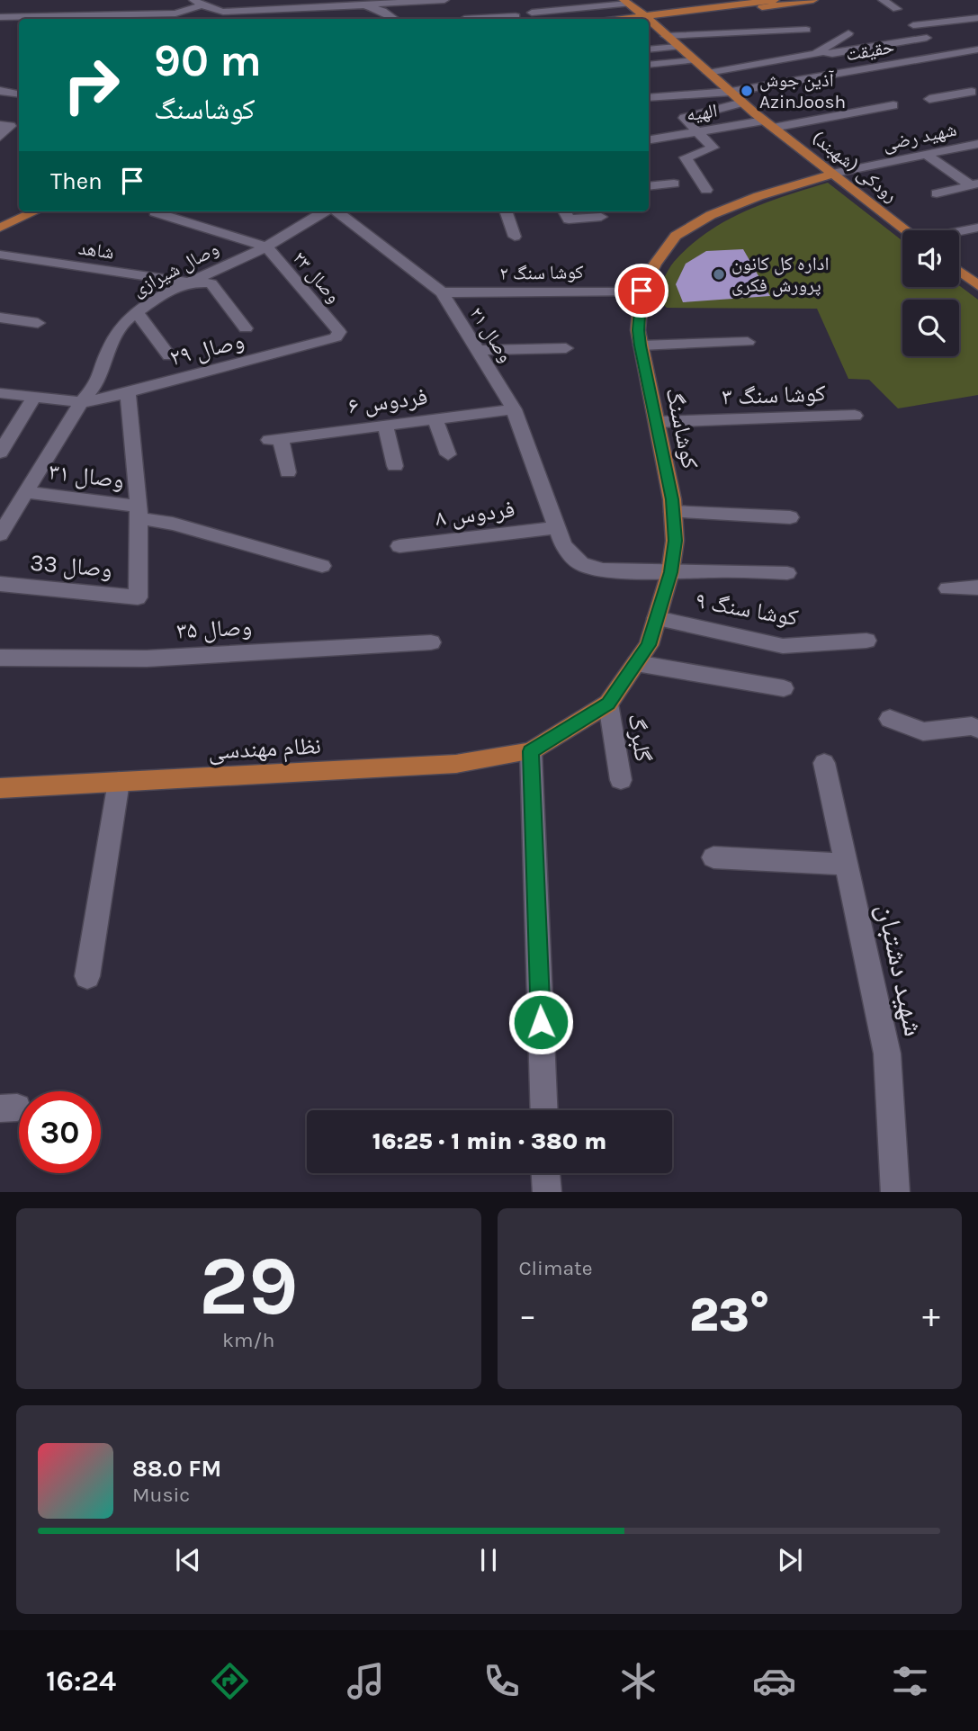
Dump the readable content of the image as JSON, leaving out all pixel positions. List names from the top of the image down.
{
  "streets": {
    "main road": ["رودکی (شهبند)", "کوشاسنگ", "نظام مهندسی"],
    "street": [
      "حقیقت",
      "الهیه",
      "شهید رضی",
      "شاهد",
      "وصال شیرازی",
      "کوشا سنگ ۲",
      "وصال ۲۳",
      "وصال ۲۱",
      "وصال ۲۹",
      "کوشا سنگ ۳",
      "فردوس ۶",
      "وصال ۳۱",
      "فردوس ۸",
      "وصال 33",
      "کوشا سنگ ۹",
      "وصال ۳۵",
      "گلبرگ",
      "شهید دشتبان"
    ]
  },
  "crossings": [
    ["حقیقت", "رودکی (شهبند)"],
    ["الهیه", "رودکی (شهبند)"],
    ["شهید رضی", "رودکی (شهبند)"],
    ["شهید رضی", "کوشاسنگ"],
    ["رودکی (شهبند)", "کوشاسنگ"],
    ["شاهد", "وصال شیرازی"],
    ["وصال شیرازی", "وصال ۲۳"],
    ["وصال شیرازی", "وصال ۲۹"],
    ["وصال شیرازی", "وصال ۳۱"],
    ["کوشا سنگ ۲", "وصال ۲۱"],
    ["کوشا سنگ ۲", "کوشاسنگ"],
    ["وصال ۲۳", "وصال ۲۹"],
    ["وصال ۲۱", "فردوس ۶"],
    ["وصال ۲۱", "کوشاسنگ"],
    ["وصال ۲۱", "فردوس ۸"],
    ["کوشا سنگ ۳", "کوشاسنگ"],
    ["کوشاسنگ", "کوشا سنگ ۹"],
    ["کوشاسنگ", "گلبرگ"],
    ["کوشاسنگ", "نظام مهندسی"],
    ["وصال ۳۱", "وصال 33"]
  ],
  "places": ["آذین جوش AzinJoosh", "اداره کل کانون پرورش فکری"],
  "page": {
    "turn": ["90 m", "کوشاسنگ"],
    "then": "Then",
    "limit": "30",
    "trip": "16:25 · 1 min · 380 m",
    "tile": [
      ["29", "km/h"],
      "Climate"
    ],
    "heat": ["−", "23°", "+"],
    "song": ["88.0 FM", "Music"],
    "tabs": "16:24"
  }
}
